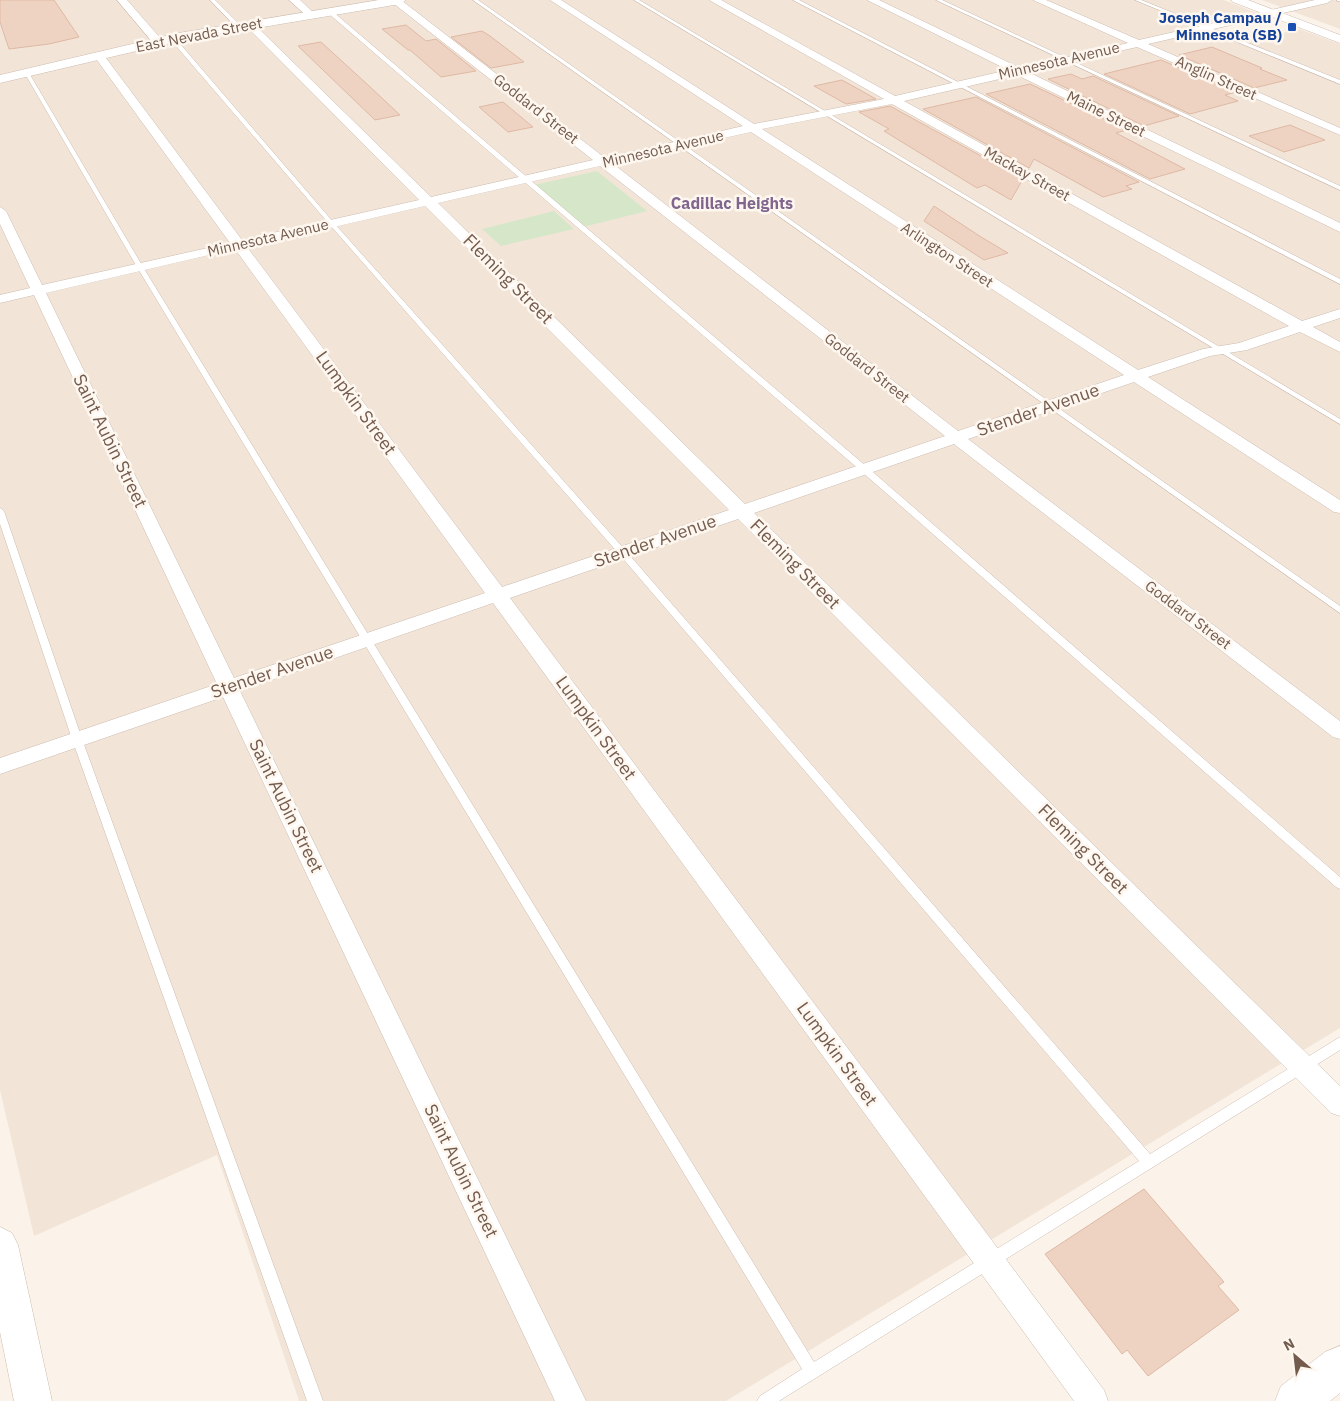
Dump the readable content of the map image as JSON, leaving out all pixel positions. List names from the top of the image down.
{
  "streets": {
    "street": [
      "East Nevada Street",
      "Minnesota Avenue",
      "Anglin Street",
      "Goddard Street",
      "Maine Street",
      "Mackay Street",
      "Arlington Street",
      "Fleming Street",
      "Lumpkin Street",
      "Stender Avenue",
      "Saint Aubin Street"
    ]
  },
  "crossings": [
    ["East Nevada Street", "Goddard Street"],
    ["East Nevada Street", "Fleming Street"],
    ["East Nevada Street", "Lumpkin Street"],
    ["Minnesota Avenue", "Anglin Street"],
    ["Minnesota Avenue", "Goddard Street"],
    ["Minnesota Avenue", "Maine Street"],
    ["Minnesota Avenue", "Mackay Street"],
    ["Minnesota Avenue", "Arlington Street"],
    ["Minnesota Avenue", "Fleming Street"],
    ["Minnesota Avenue", "Lumpkin Street"],
    ["Minnesota Avenue", "Saint Aubin Street"],
    ["Goddard Street", "Stender Avenue"],
    ["Mackay Street", "Stender Avenue"],
    ["Arlington Street", "Stender Avenue"],
    ["Fleming Street", "Stender Avenue"],
    ["Lumpkin Street", "Stender Avenue"],
    ["Stender Avenue", "Saint Aubin Street"]
  ],
  "districts": ["Cadillac Heights"],
  "places": {
    "transit": ["Joseph Campau / Minnesota (SB)"]
  },
  "north": "top left"
}
